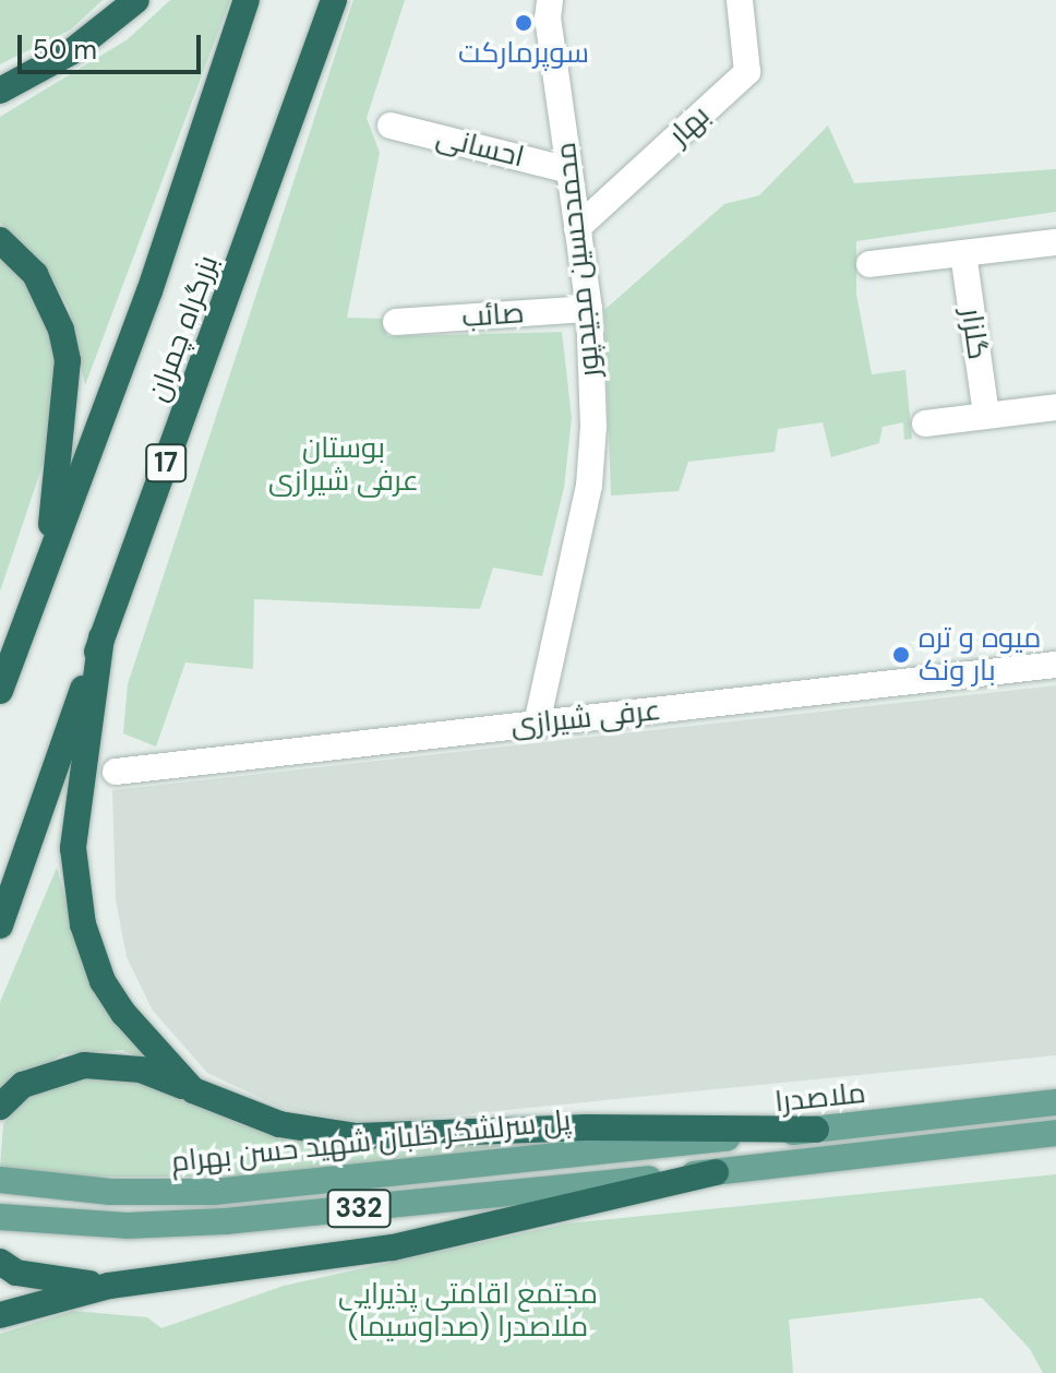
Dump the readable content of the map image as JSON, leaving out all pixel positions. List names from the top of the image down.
{
  "streets": {
    "highway": ["بزرگراه چمران", "17"],
    "main road": ["ملاصدرا", "پل سرلشکر خلبان شهید حسن بهرام", "332"],
    "street": [
      "بهار",
      "احسانی",
      "محمدحسین مجیدپور",
      "صائب",
      "گلزار",
      "عرفی شیرازی"
    ]
  },
  "crossings": [
    ["بهار", "محمدحسین مجیدپور"],
    ["احسانی", "محمدحسین مجیدپور"],
    ["محمدحسین مجیدپور", "صائب"],
    ["محمدحسین مجیدپور", "عرفی شیرازی"],
    ["ملاصدرا", "پل سرلشکر خلبان شهید حسن بهرام"]
  ],
  "parks": ["بوستان عرفی شیرازی", "مجتمع اقامتی پذیرایی ملاصدرا (صداوسیما)"],
  "places": ["سوپرمارکت", "میوه و تره بار ونک"],
  "scale_bar": "50 m"
}
